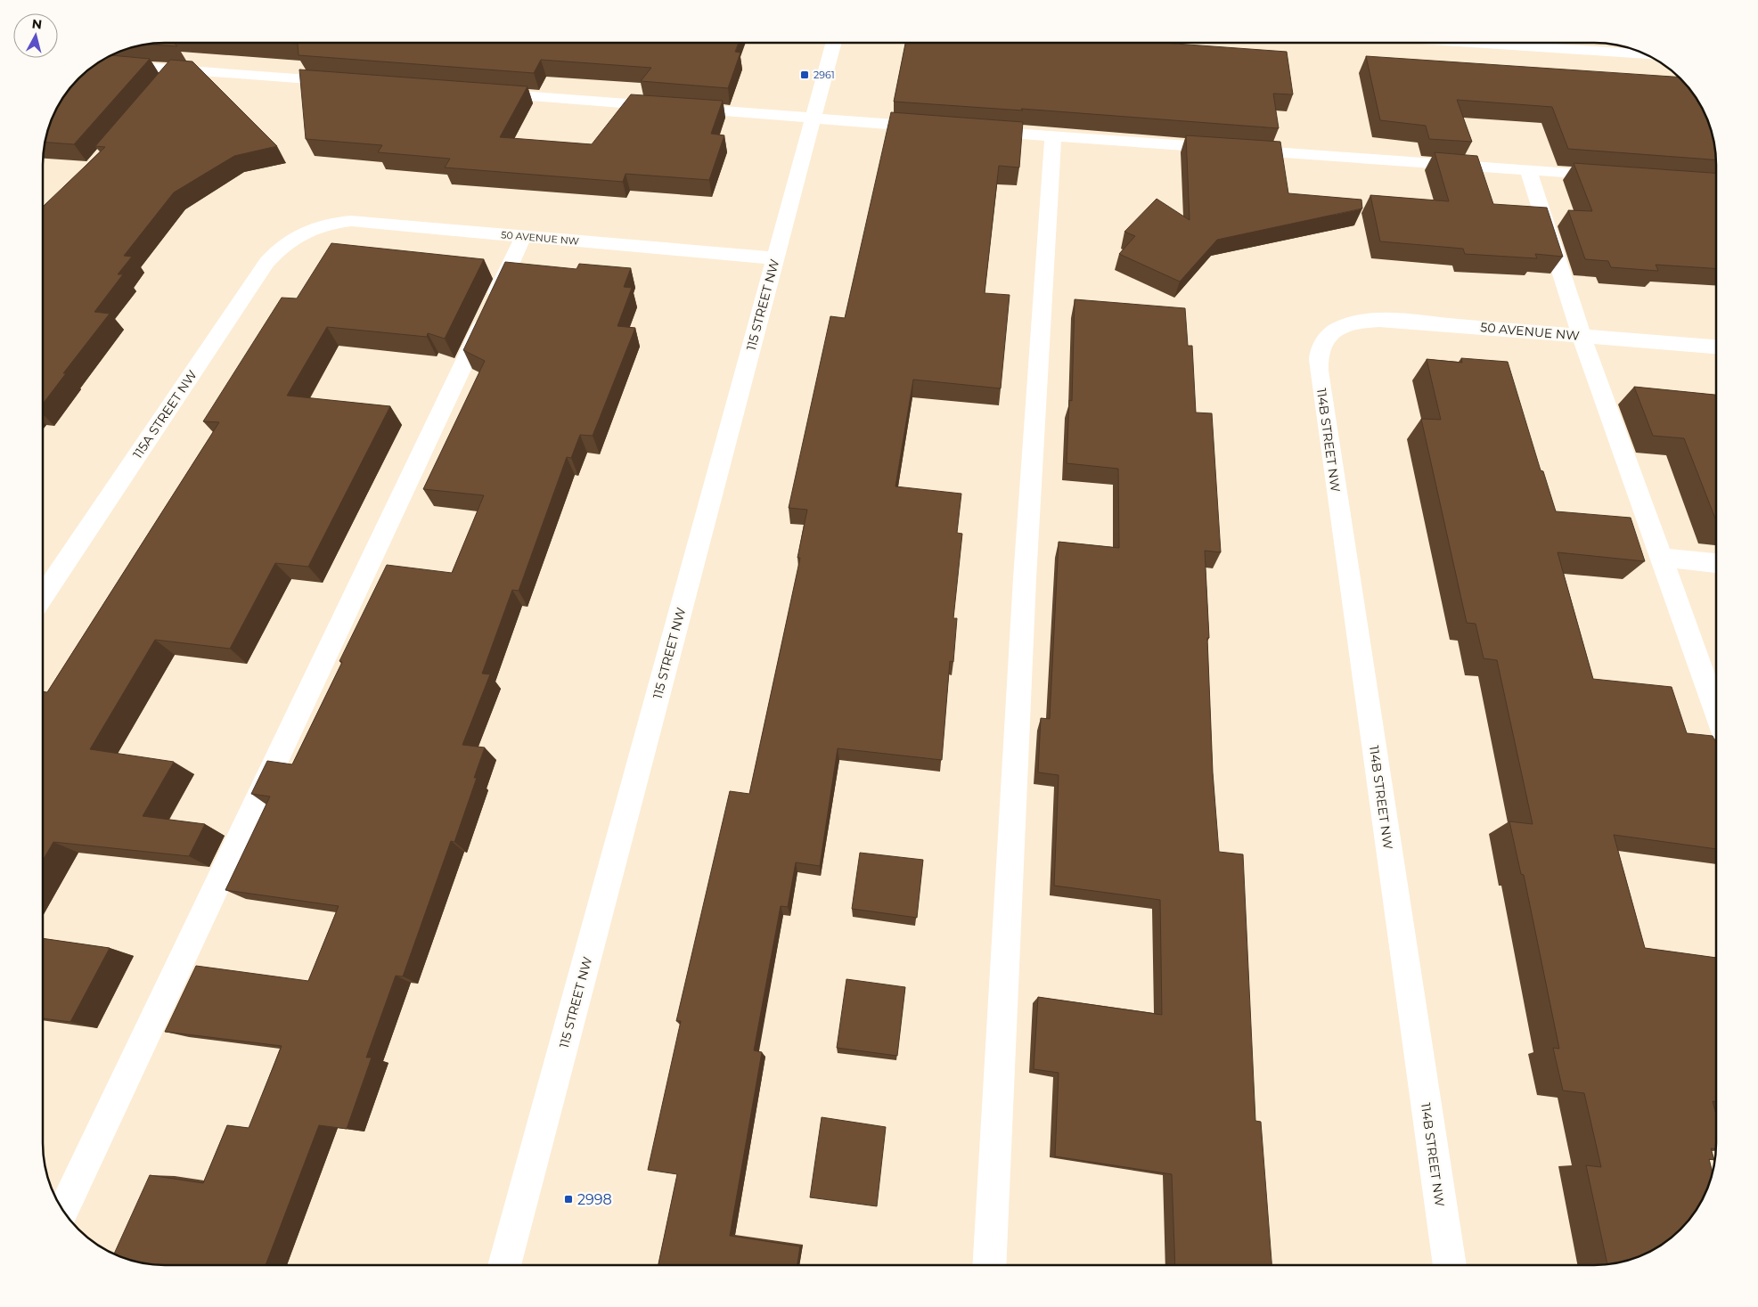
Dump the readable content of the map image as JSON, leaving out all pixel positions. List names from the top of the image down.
{
  "streets": {
    "street": [
      "50 AVENUE NW",
      "115 STREET NW",
      "115A STREET NW",
      "114B STREET NW"
    ]
  },
  "crossings": [
    ["50 AVENUE NW", "115 STREET NW"],
    ["50 AVENUE NW", "115A STREET NW"],
    ["50 AVENUE NW", "114B STREET NW"]
  ],
  "places": {
    "transit": ["2961", "2998"]
  },
  "north": "top"
}
